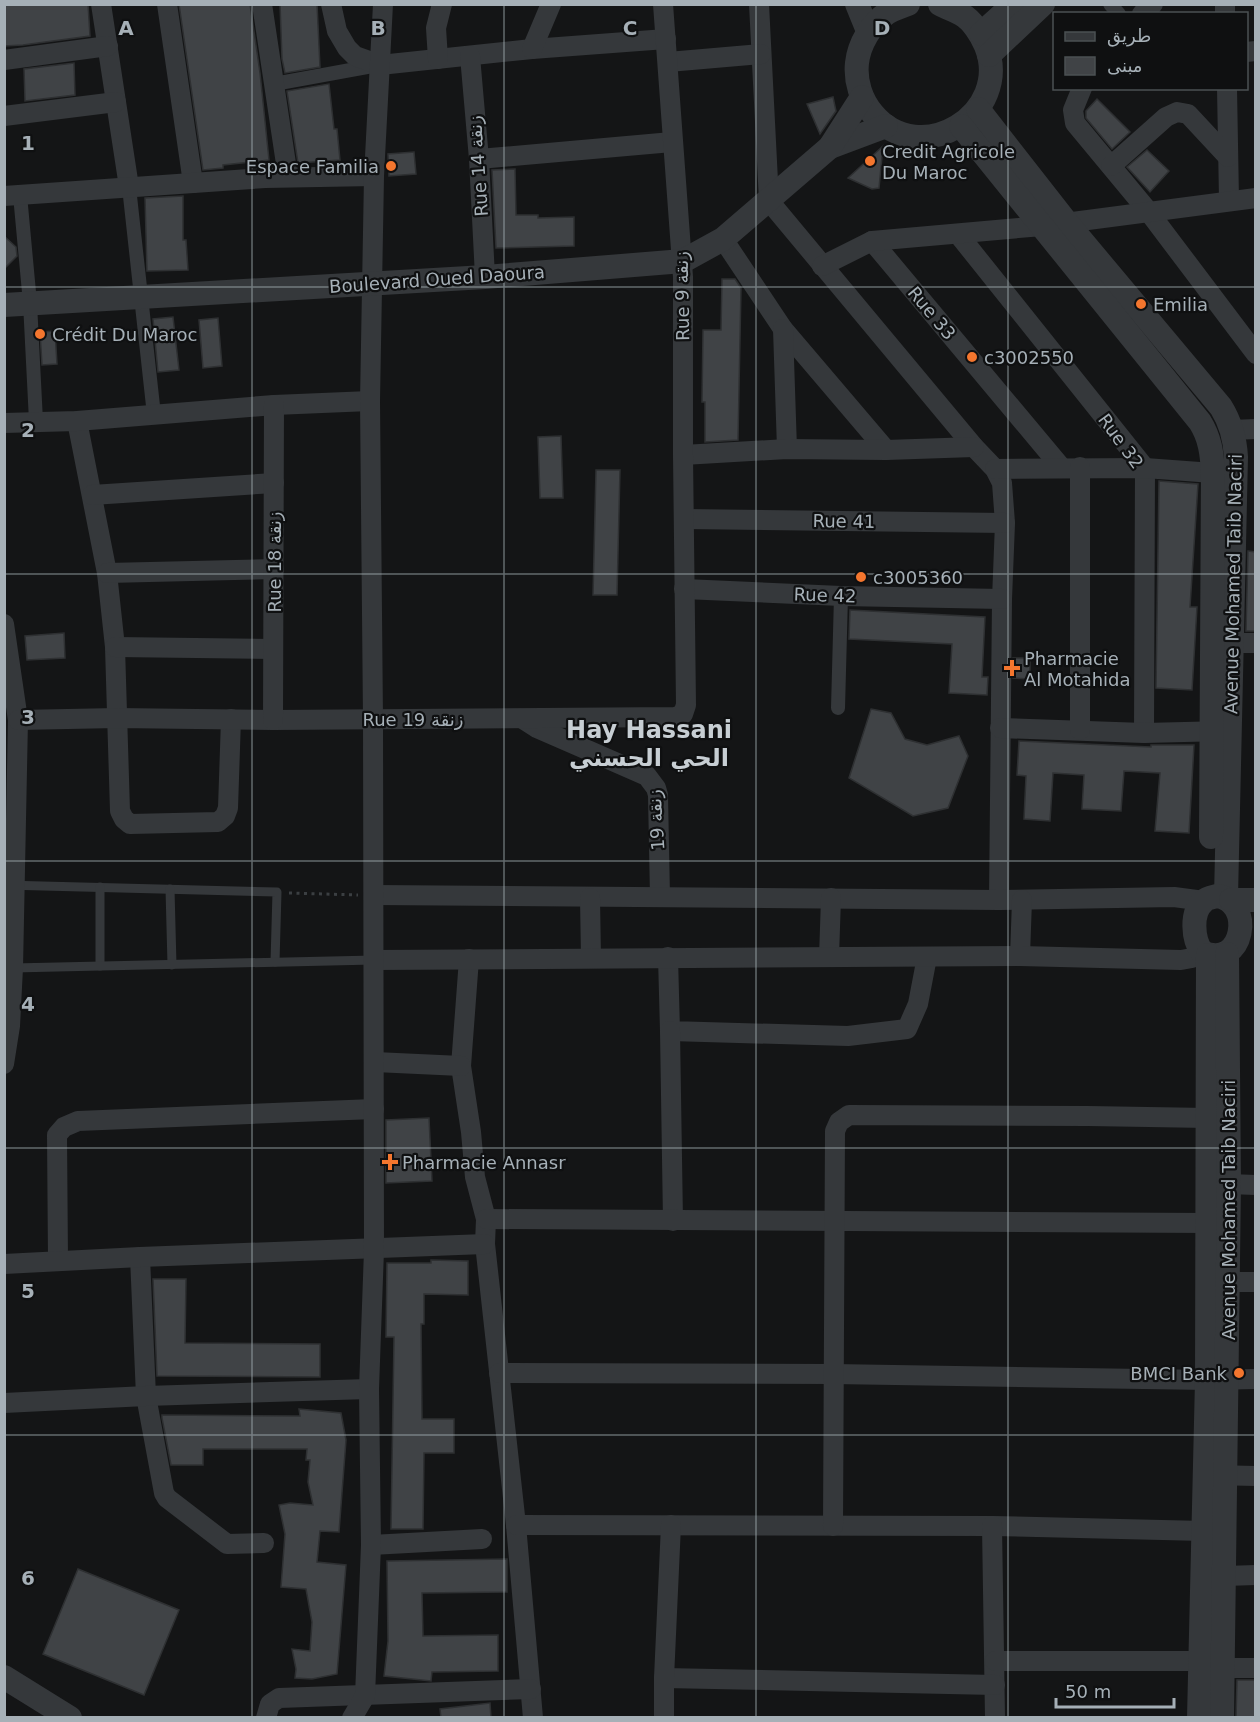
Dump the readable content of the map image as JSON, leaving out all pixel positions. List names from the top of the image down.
{
  "streets": {
    "street": [
      "Rue 14 زنقة",
      "Boulevard Oued Daoura",
      "Rue 9 زنقة",
      "Rue 33",
      "Rue 32",
      "Rue 41",
      "Rue 18 زنقة",
      "Avenue Mohamed Taib Naciri",
      "Rue 42",
      "Rue 19 زنقة",
      "19 زنقة"
    ]
  },
  "crossings": [
    ["Rue 14 زنقة", "Boulevard Oued Daoura"],
    ["Boulevard Oued Daoura", "Rue 9 زنقة"],
    ["Rue 9 زنقة", "Rue 41"],
    ["Rue 9 زنقة", "Rue 42"],
    ["Rue 9 زنقة", "Rue 19 زنقة"],
    ["Rue 18 زنقة", "Rue 19 زنقة"],
    ["Rue 42", "Rue 19 زنقة"],
    ["Rue 19 زنقة", "19 زنقة"]
  ],
  "districts": ["Hay Hassani الحي الحسني"],
  "places": {
    "other": [
      "Credit Agricole Du Maroc",
      "Espace Familia",
      "Emilia",
      "Crédit Du Maroc",
      "c3002550",
      "c3005360",
      "BMCI Bank"
    ],
    "health": ["Pharmacie Al Motahida", "Pharmacie Annasr"]
  },
  "legend": ["طريق", "مبنى"],
  "scale_bar": "50 m",
  "grid": {
    "columns": [
      "A",
      "B",
      "C",
      "D"
    ],
    "rows": [
      "1",
      "2",
      "3",
      "4",
      "5",
      "6"
    ]
  }
}
